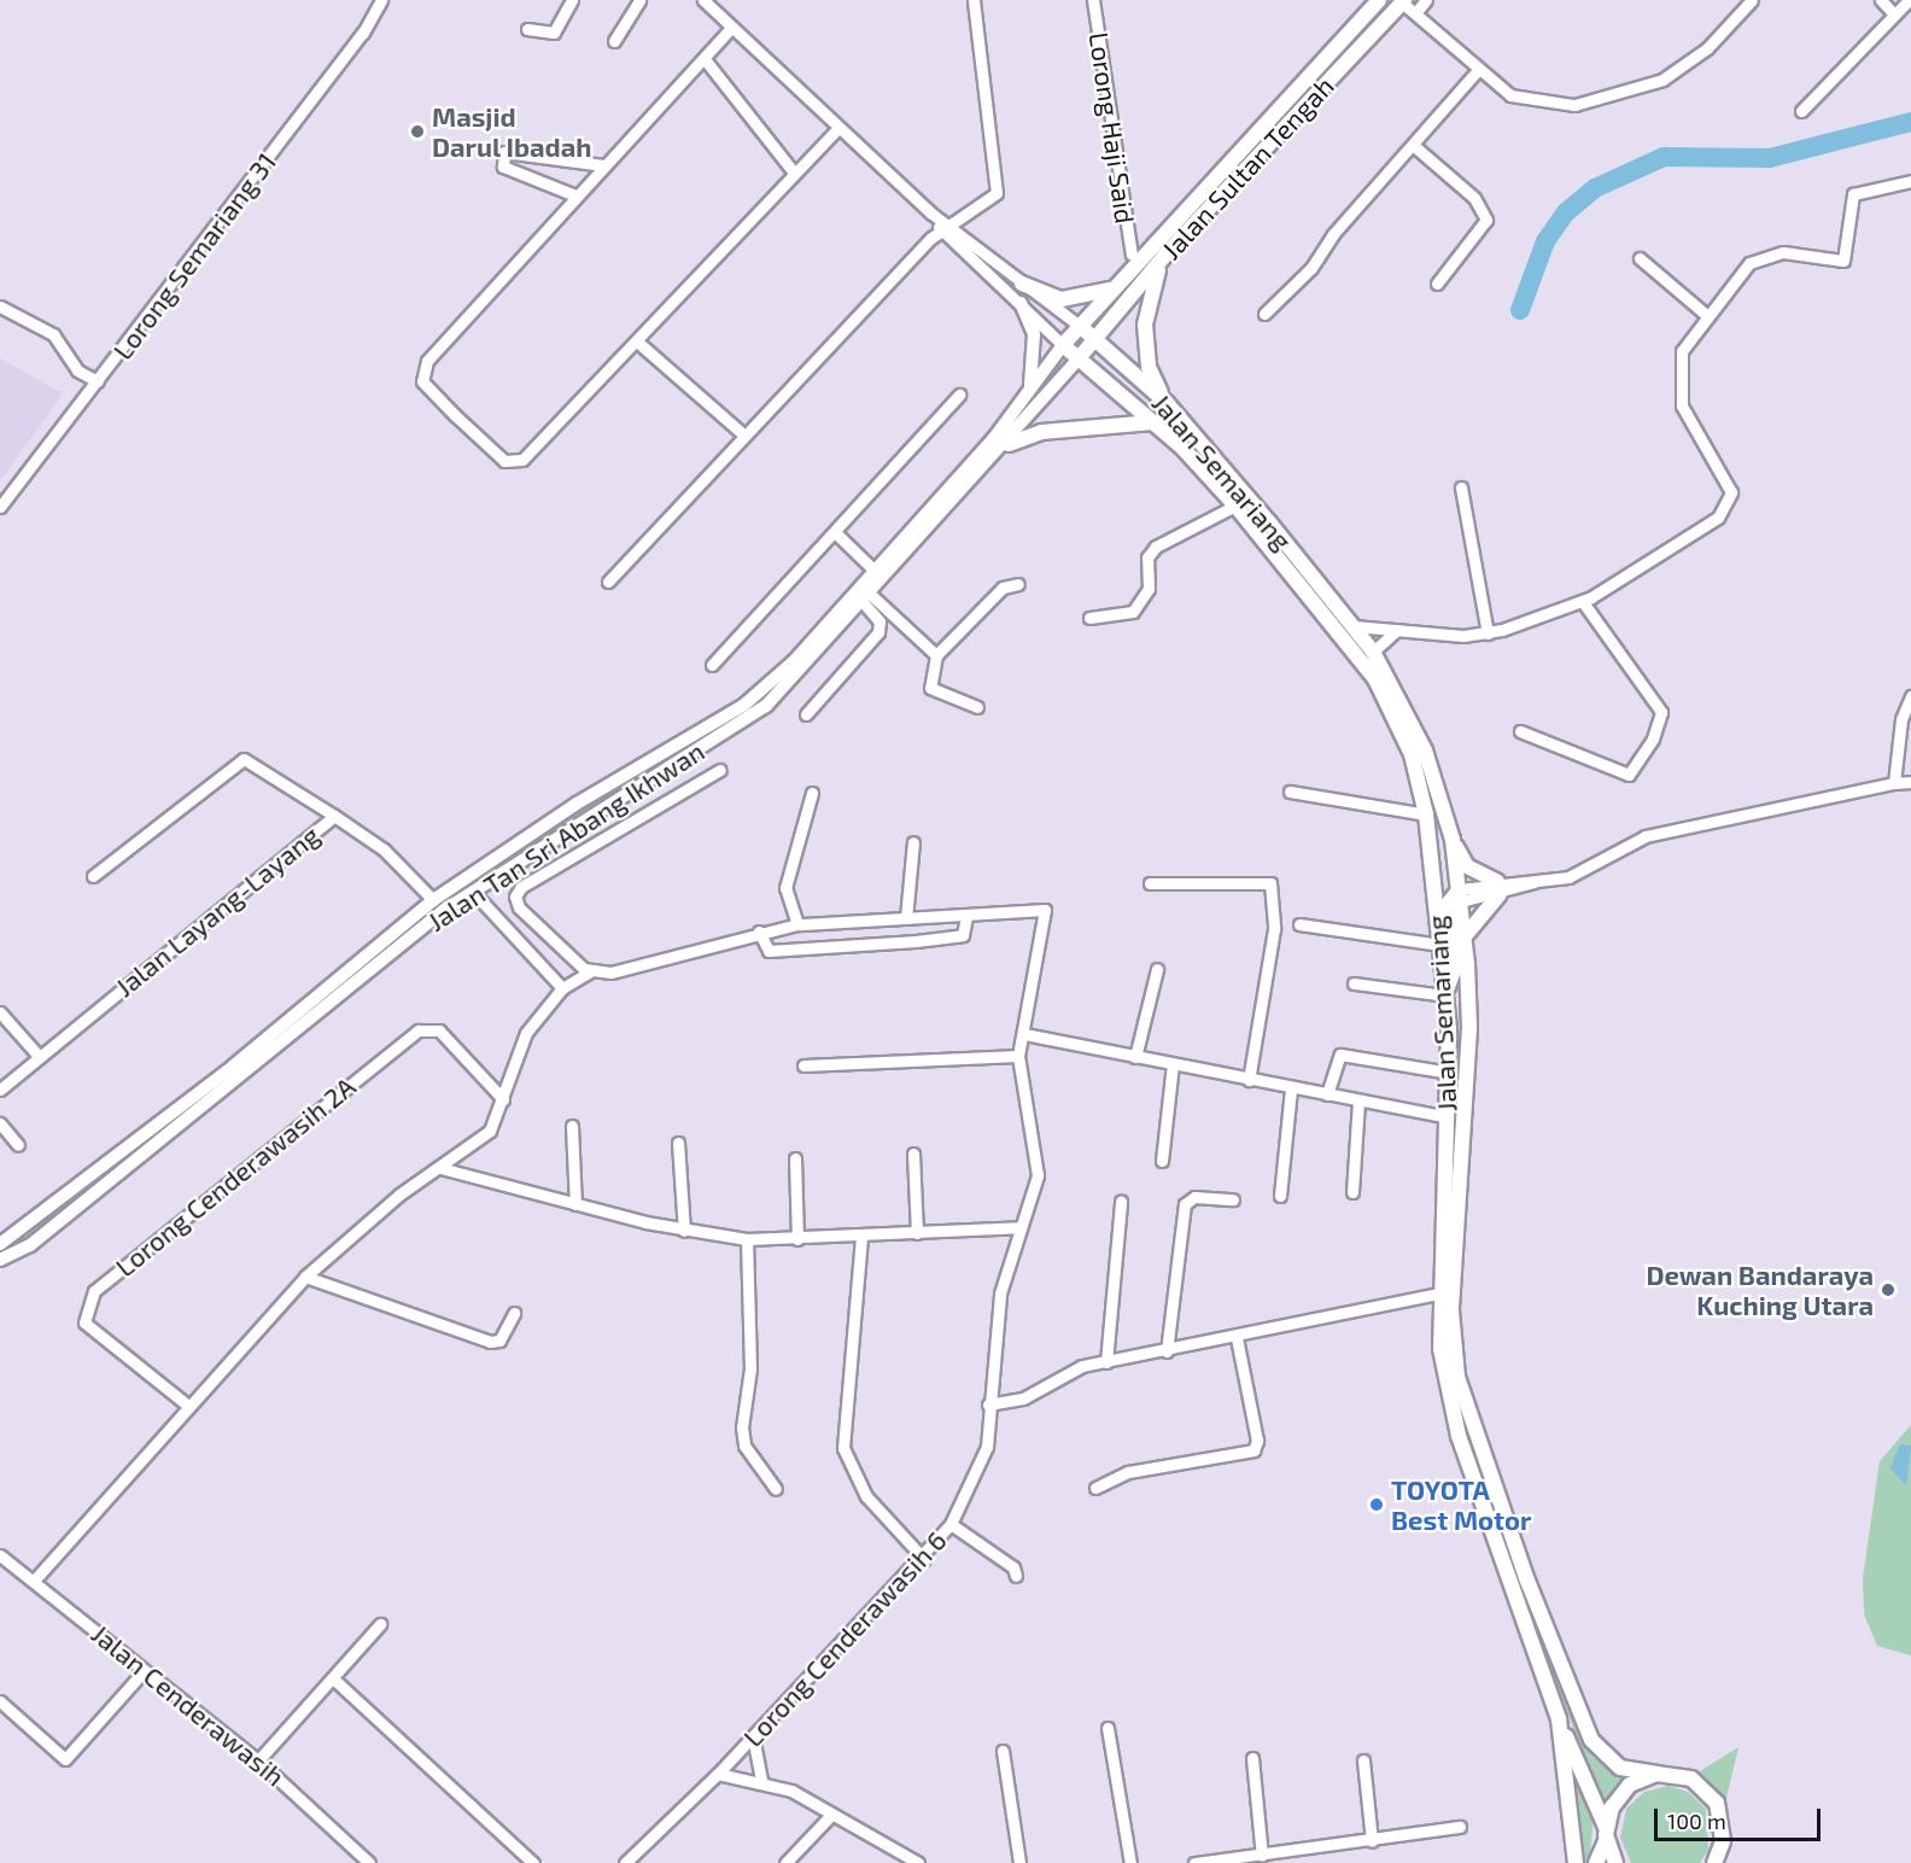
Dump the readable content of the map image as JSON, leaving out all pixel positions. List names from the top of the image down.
{
  "streets": {
    "main road": ["Jalan Sultan Tengah", "Jalan Semariang"],
    "street": [
      "Lorong Haji Said",
      "Lorong Semariang 31",
      "Jalan Tan Sri Abang Ikhwan",
      "Jalan Layang-Layang",
      "Lorong Cenderawasih 2A",
      "Lorong Cenderawasih 6",
      "Jalan Cenderawasih"
    ]
  },
  "crossings": [
    ["Jalan Sultan Tengah", "Jalan Semariang"],
    ["Jalan Tan Sri Abang Ikhwan", "Jalan Layang-Layang"]
  ],
  "places": ["Masjid Darul Ibadah", "Dewan Bandaraya Kuching Utara", "TOYOTA Best Motor"],
  "scale_bar": "100 m"
}
